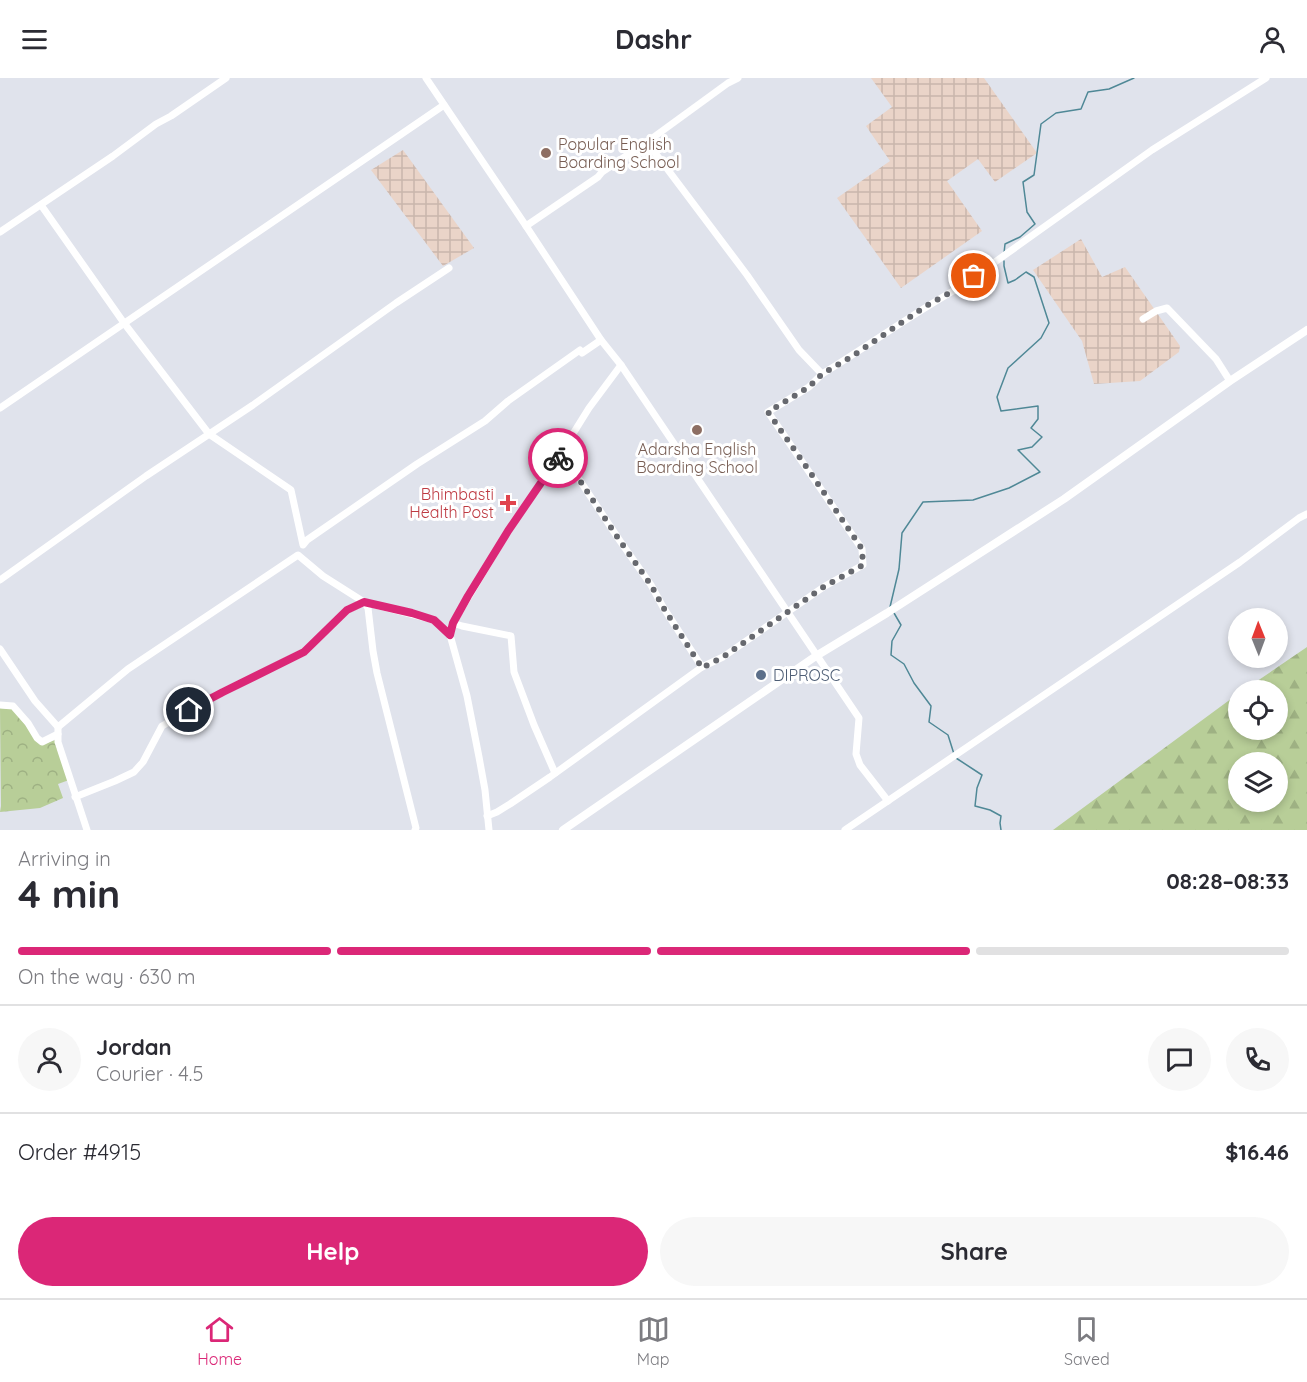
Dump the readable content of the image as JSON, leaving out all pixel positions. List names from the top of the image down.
{
  "places": {
    "other": ["Popular English Boarding School", "Adarsha English Boarding School", "DIPROSC"],
    "health": ["Bhimbasti Health Post"]
  },
  "north": "top",
  "page": {
    "header": "Dashr",
    "heading": ["4 min", "Arriving in", "08:28–08:33"],
    "panel": [
      "Jordan",
      "Courier · 4.5",
      "Order #4915",
      "$16.46"
    ],
    "bar": "On the way · 630 m",
    "buttons": ["Help", "Share"],
    "tabs": ["Home", "Map", "Saved"]
  }
}
